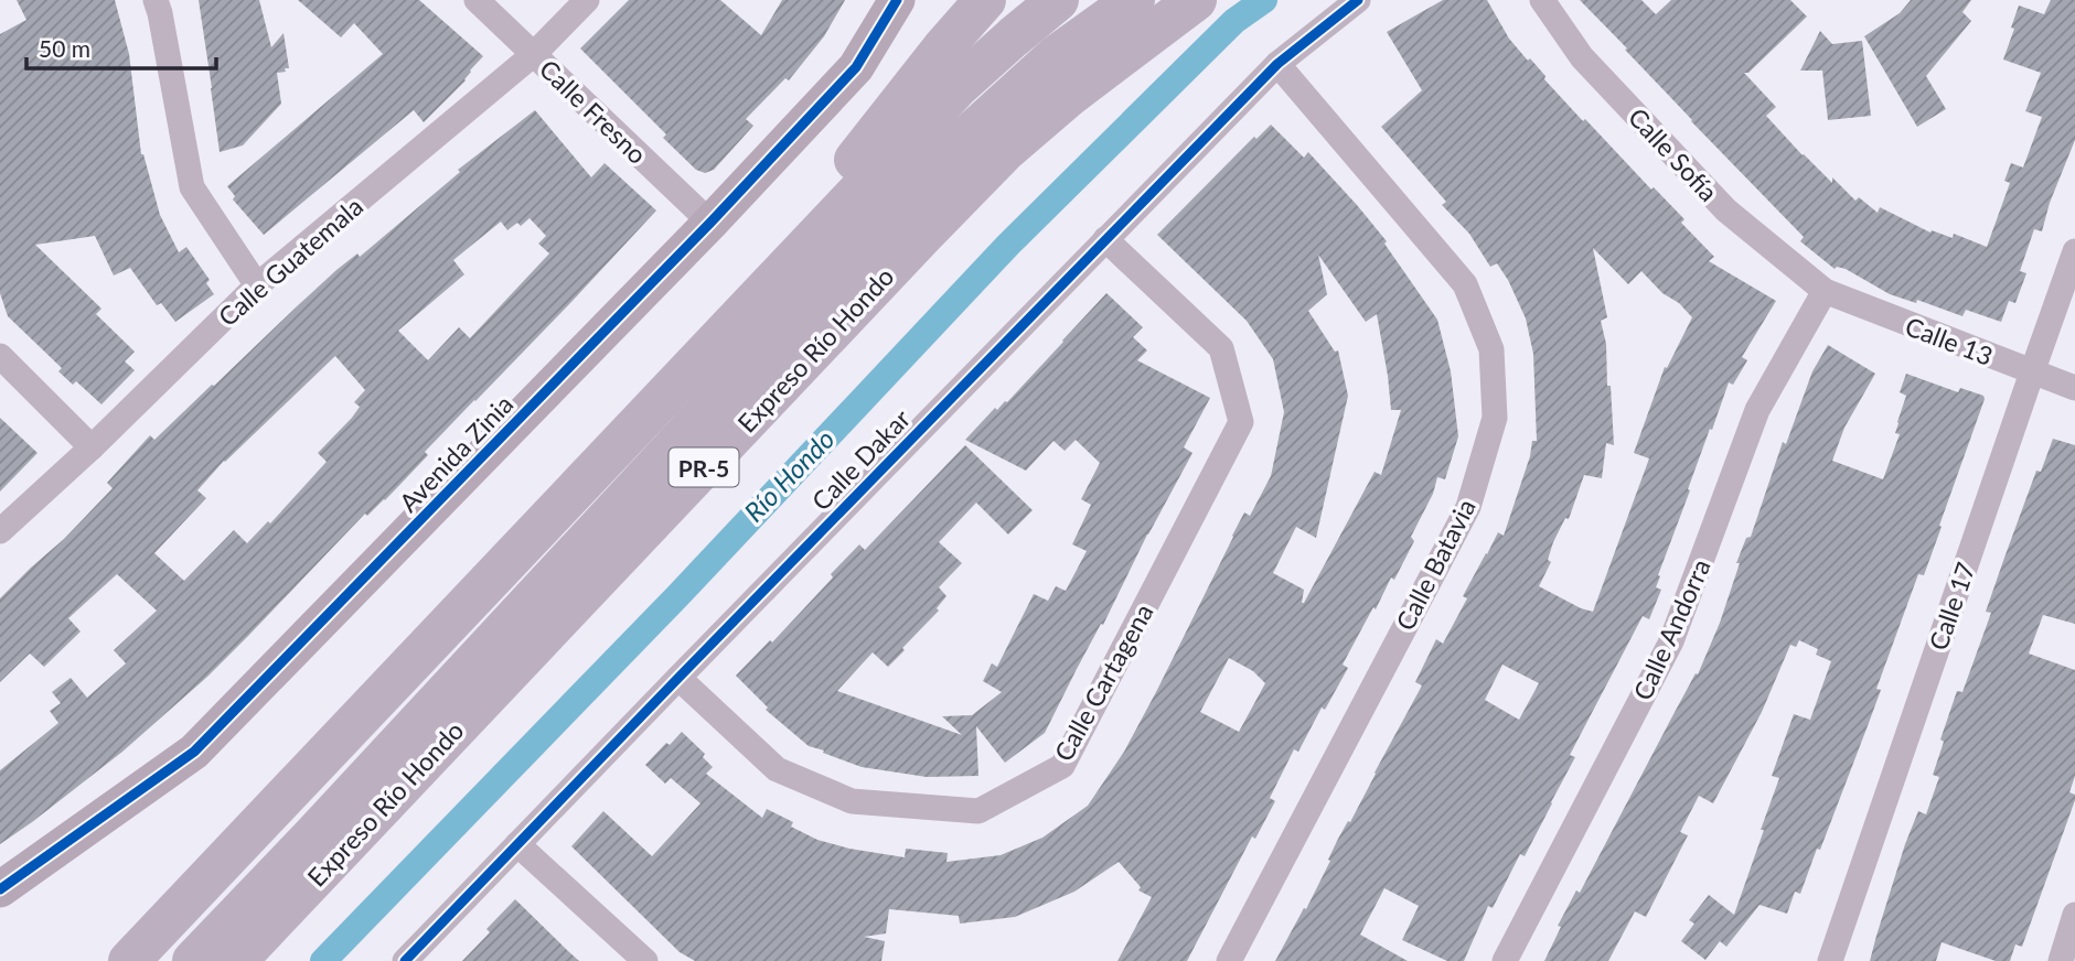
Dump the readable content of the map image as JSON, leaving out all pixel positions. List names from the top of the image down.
{
  "streets": {
    "highway": ["Expreso Río Hondo", "PR-5"],
    "street": [
      "Calle Fresno",
      "Calle Sofía",
      "Calle Guatemala",
      "Calle 13",
      "Avenida Zinia",
      "Calle Dakar",
      "Calle Batavia",
      "Calle 17",
      "Calle Andorra",
      "Calle Cartagena"
    ]
  },
  "crossings": [
    ["Calle Fresno", "Calle Guatemala"],
    ["Calle Fresno", "Avenida Zinia"],
    ["Calle Sofía", "Calle 13"],
    ["Calle Sofía", "Calle Andorra"],
    ["Calle 13", "Calle 17"],
    ["Calle 13", "Calle Andorra"],
    ["Calle Dakar", "Calle Batavia"],
    ["Calle Dakar", "Calle Cartagena"]
  ],
  "water": ["Río Hondo"],
  "scale_bar": "50 m"
}
